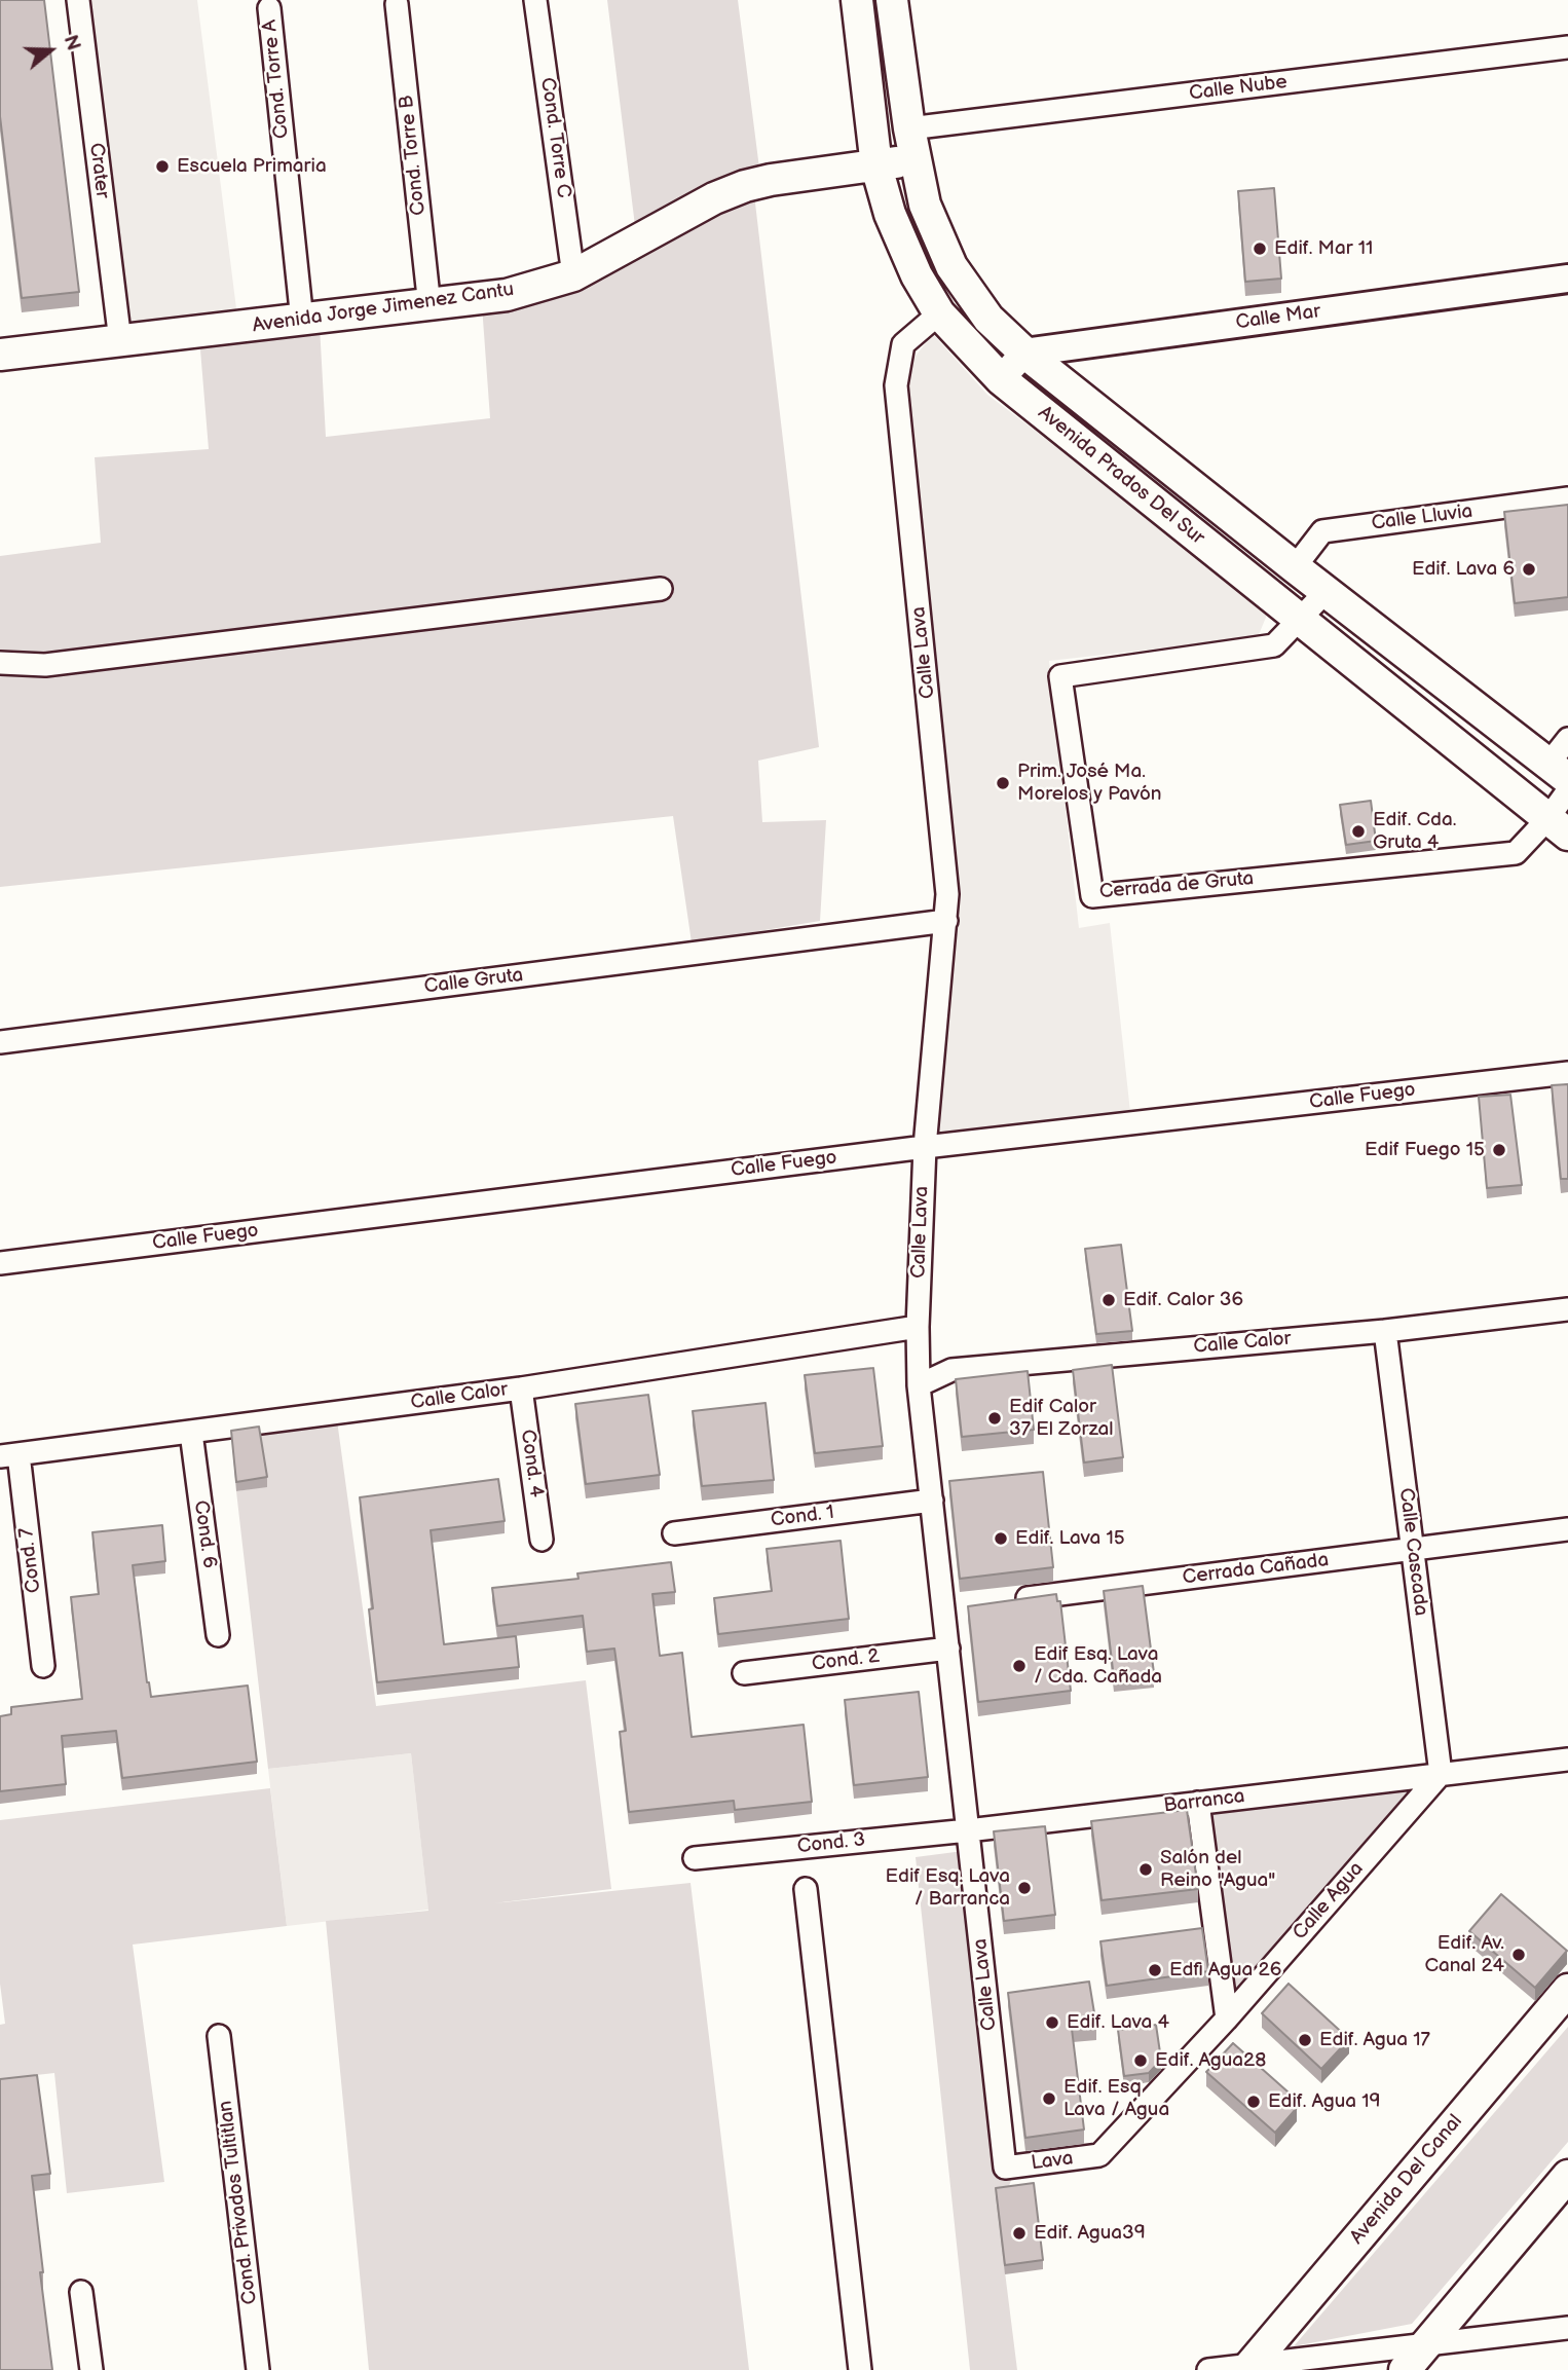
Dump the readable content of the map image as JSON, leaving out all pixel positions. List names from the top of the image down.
{
  "streets": {
    "main road": ["Avenida Jorge Jimenez Cantu", "Avenida Prados Del Sur", "Avenida Del Canal"],
    "street": [
      "Cond. Torre A",
      "Calle Nube",
      "Cond. Torre C",
      "Cond. Torre B",
      "Crater",
      "Calle Mar",
      "Calle Lluvia",
      "Calle Lava",
      "Cerrada de Gruta",
      "Calle Gruta",
      "Calle Fuego",
      "Calle Calor",
      "Cond. 4",
      "Cond. 1",
      "Cond. 6",
      "Calle Cascada",
      "Cond. 7",
      "Cerrada Cañada",
      "Cond. 2",
      "Barranca",
      "Cond. 3",
      "Calle Agua",
      "Lava",
      "Cond. Privados Tultitlan"
    ]
  },
  "crossings": [
    ["Cond. Torre A", "Avenida Jorge Jimenez Cantu"],
    ["Calle Nube", "Avenida Prados Del Sur"],
    ["Cond. Torre C", "Avenida Jorge Jimenez Cantu"],
    ["Cond. Torre B", "Avenida Jorge Jimenez Cantu"],
    ["Crater", "Avenida Jorge Jimenez Cantu"],
    ["Avenida Jorge Jimenez Cantu", "Avenida Prados Del Sur"],
    ["Calle Mar", "Avenida Prados Del Sur"],
    ["Avenida Prados Del Sur", "Calle Lluvia"],
    ["Avenida Prados Del Sur", "Calle Lava"],
    ["Avenida Prados Del Sur", "Cerrada de Gruta"],
    ["Calle Lava", "Calle Gruta"],
    ["Calle Lava", "Calle Fuego"],
    ["Calle Lava", "Calle Calor"],
    ["Calle Lava", "Cond. 1"],
    ["Calle Lava", "Cond. 2"],
    ["Calle Lava", "Barranca"],
    ["Calle Lava", "Cond. 3"],
    ["Calle Lava", "Lava"],
    ["Calle Calor", "Cond. 4"],
    ["Calle Calor", "Cond. 6"],
    ["Calle Calor", "Calle Cascada"],
    ["Calle Calor", "Cond. 7"],
    ["Calle Cascada", "Cerrada Cañada"],
    ["Calle Cascada", "Barranca"],
    ["Calle Cascada", "Calle Agua"],
    ["Barranca", "Cond. 3"],
    ["Barranca", "Calle Agua"],
    ["Calle Agua", "Lava"]
  ],
  "places": [
    "Escuela Primaria",
    "Edif. Mar 11",
    "Edif. Lava 6",
    "Prim. José Ma. Morelos y Pavón",
    "Edif. Cda. Gruta 4",
    "Edif Fuego 15",
    "Edif. Calor 36",
    "Edif Calor 37 El Zorzal",
    "Edif. Lava 15",
    "Edif Esq. Lava / Cda. Cañada",
    "Salón del Reino \"Agua\"",
    "Edif Esq. Lava / Barranca",
    "Edif. Av. Canal 24",
    "Edfi Agua 26",
    "Edif. Lava 4",
    "Edif. Agua 17",
    "Edif. Agua28",
    "Edif. Esq Lava / Agua",
    "Edif. Agua 19",
    "Edif. Agua39"
  ],
  "north": "right"
}
